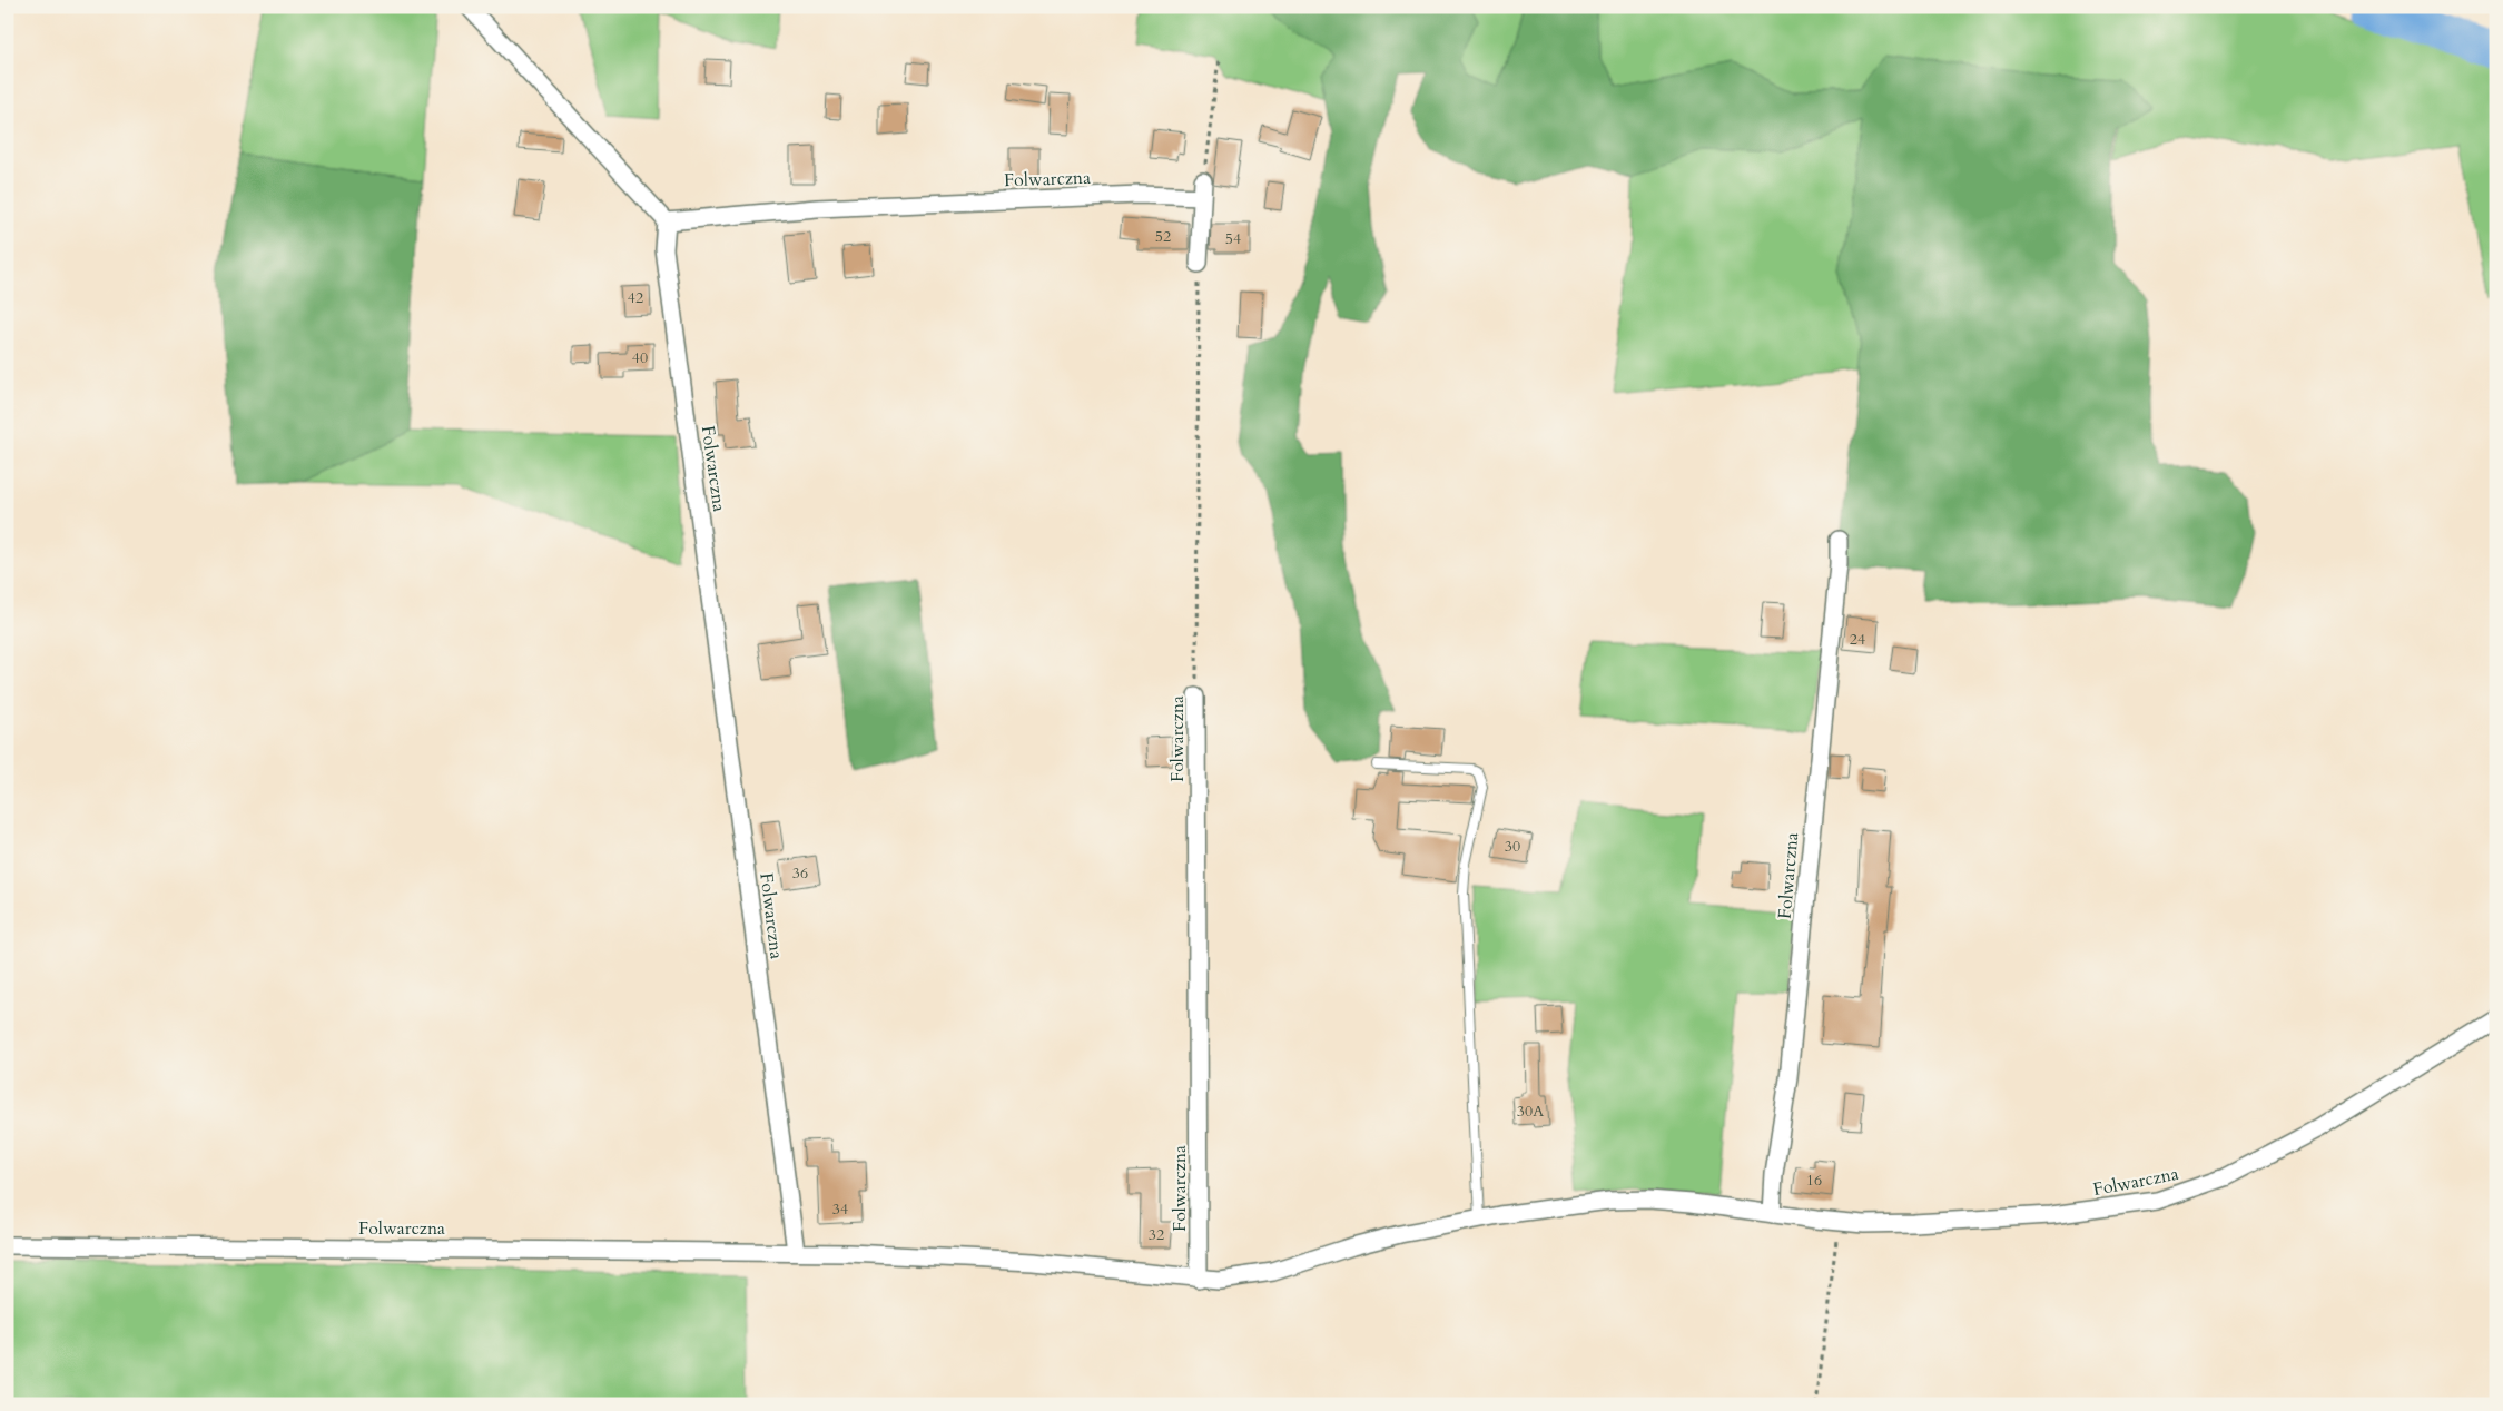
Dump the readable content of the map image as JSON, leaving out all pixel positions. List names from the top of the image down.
{
  "streets": {
    "street": ["Folwarczna"]
  },
  "house_numbers": [
    "52",
    "54",
    "42",
    "40",
    "24",
    "30",
    "36",
    "30A",
    "16",
    "34",
    "32"
  ]
}
